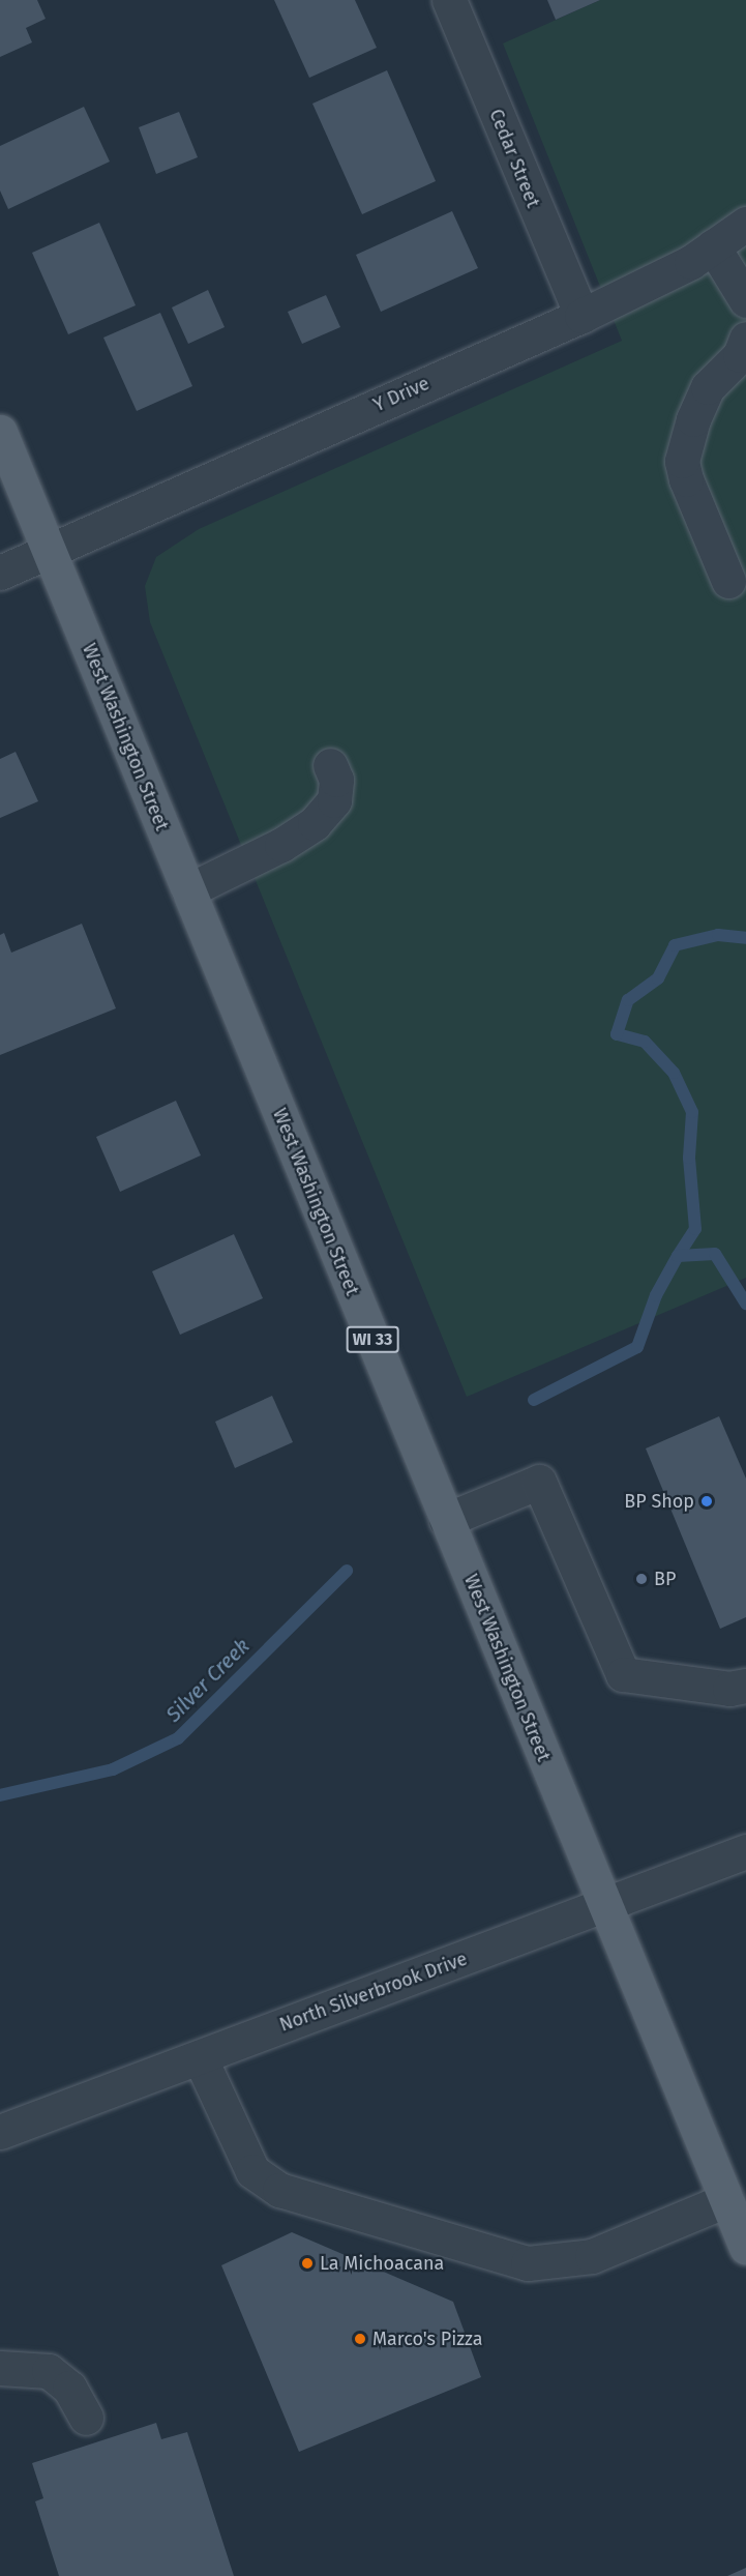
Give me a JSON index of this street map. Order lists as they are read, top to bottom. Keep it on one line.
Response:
{"streets":{"main road":["West Washington Street","WI 33"],"street":["Cedar Street","Y Drive","North Silverbrook Drive"]},"crossings":[["Cedar Street","Y Drive"],["Y Drive","West Washington Street"],["West Washington Street","North Silverbrook Drive"]],"water":["Silver Creek"],"places":["BP Shop","BP","La Michoacana","Marco's Pizza"]}
